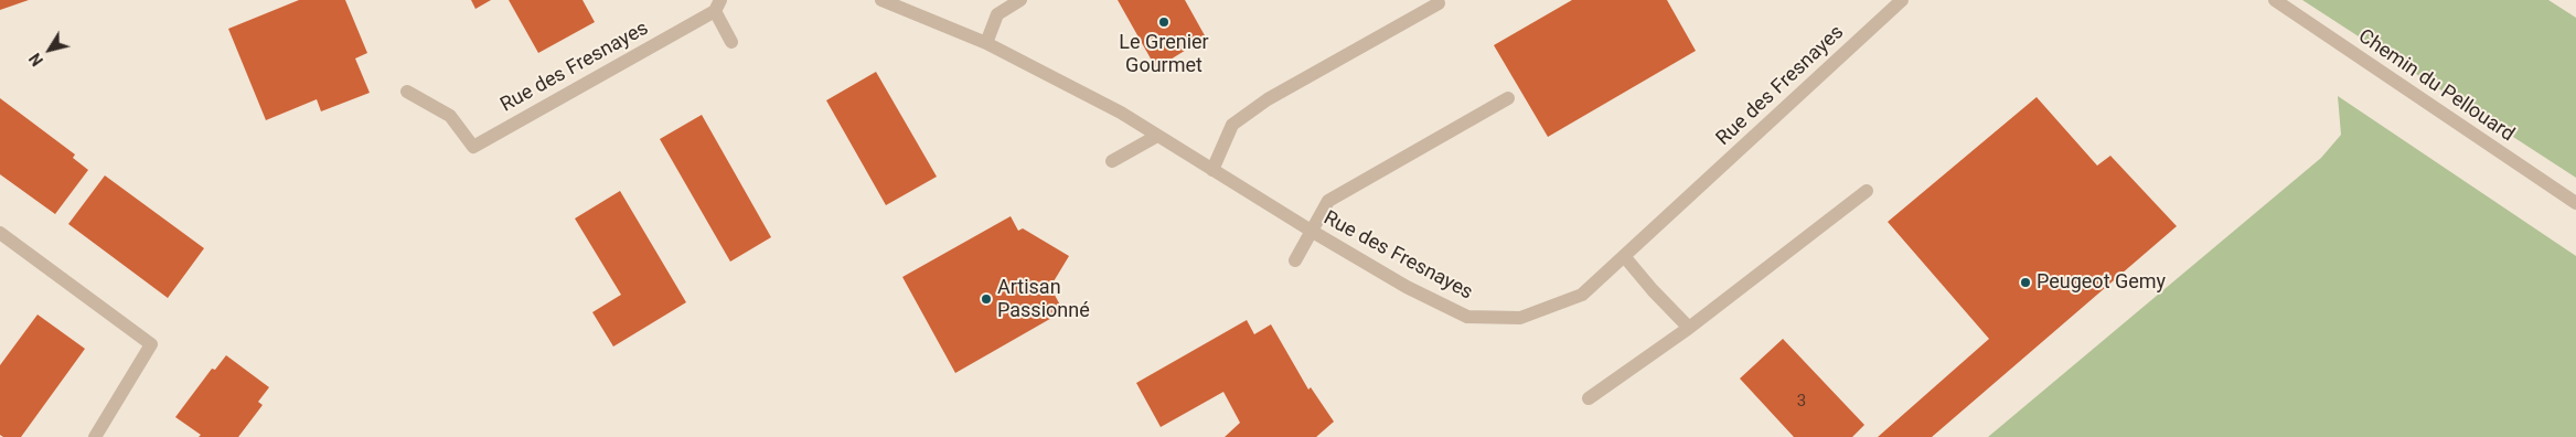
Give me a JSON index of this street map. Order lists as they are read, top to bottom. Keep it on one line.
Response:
{"streets":{"street":["Rue des Fresnayes","Chemin du Pellouard"]},"places":["Le Grenier Gourmet","Peugeot Gemy","Artisan Passionné"],"house_numbers":["3"],"north":"bottom left"}
